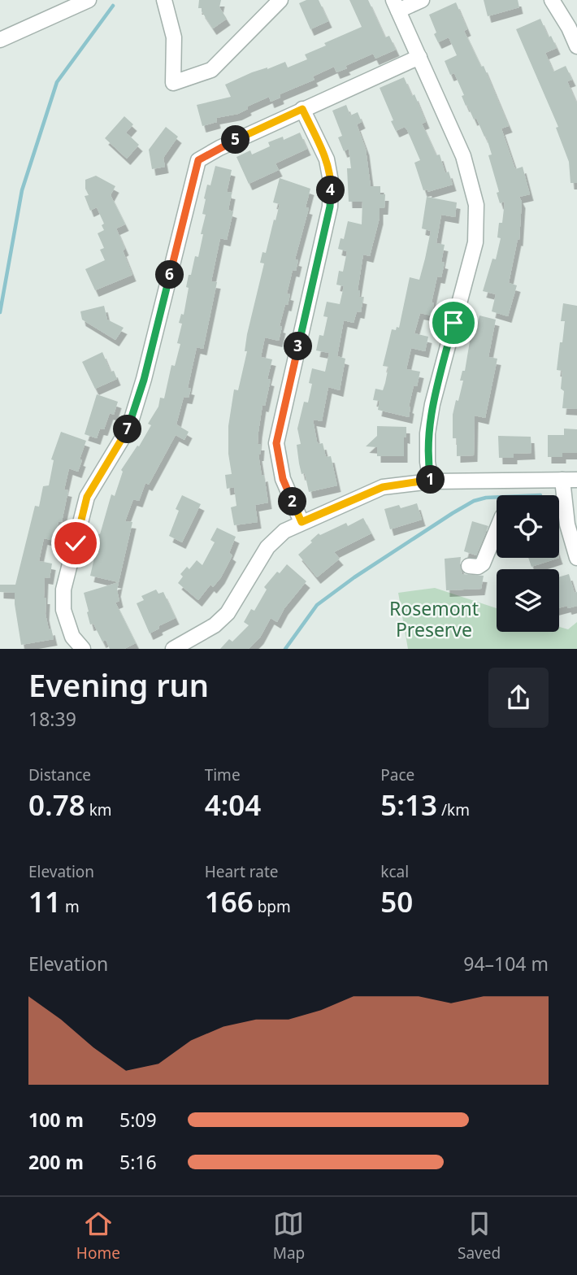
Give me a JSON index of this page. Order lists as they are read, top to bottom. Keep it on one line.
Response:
{"parks":["Rosemont Preserve"],"page":{"pins":["5","4","6","3","7","1","2"],"heading":["Evening run","18:39"],"stats":[["Distance","0.78 km"],["Time","4:04"],["Pace","5:13 /km"],["Elevation","11 m"],["Heart rate","166 bpm"],["kcal","50"]],"chart":["Elevation","94–104 m"],"list":[{"name":"100 m","note":"5:09"},{"name":"200 m","note":"5:16"}],"tabs":["Home","Map","Saved"]}}
